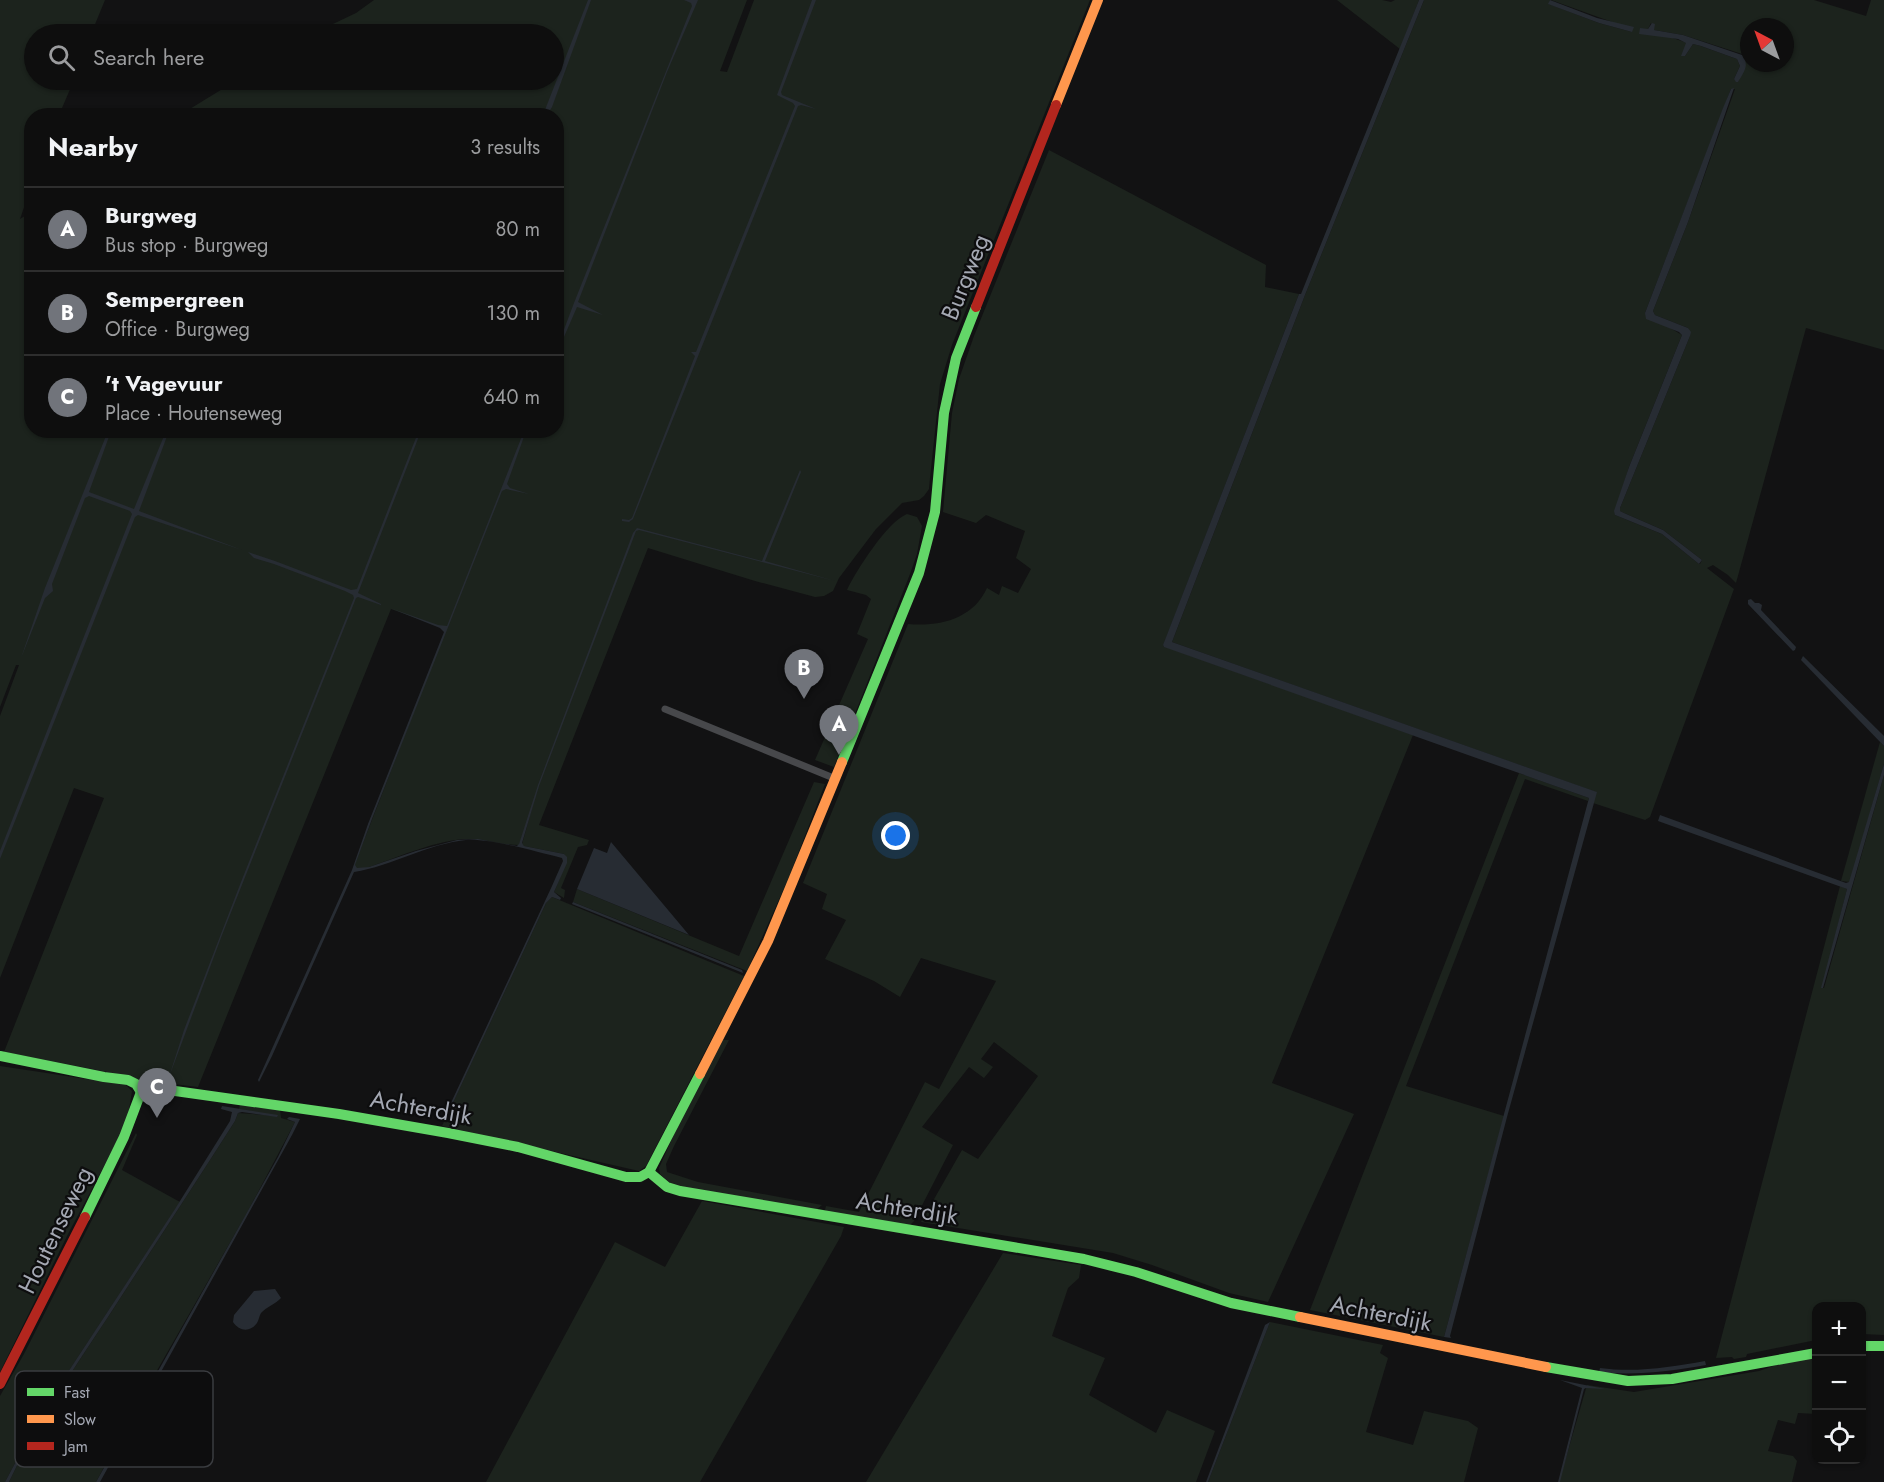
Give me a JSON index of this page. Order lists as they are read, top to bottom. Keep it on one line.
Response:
{"streets":{"main road":["Burgweg","Achterdijk","Houtenseweg"]},"crossings":[["Burgweg","Achterdijk"],["Achterdijk","Houtenseweg"]],"legend":["Fast","Slow","Jam"],"north":"top left","page":{"search":"Search here","heading":["Nearby","3 results"],"list":[{"mark":"A","name":"Burgweg","note":"Bus stop · Burgweg","value":"80 m"},{"mark":"B","name":"Sempergreen","note":"Office · Burgweg","value":"130 m"},{"mark":"C","name":"'t Vagevuur","note":"Place · Houtenseweg","value":"640 m"}],"pins":["B","A","C"],"map_buttons":["+","−"]}}
